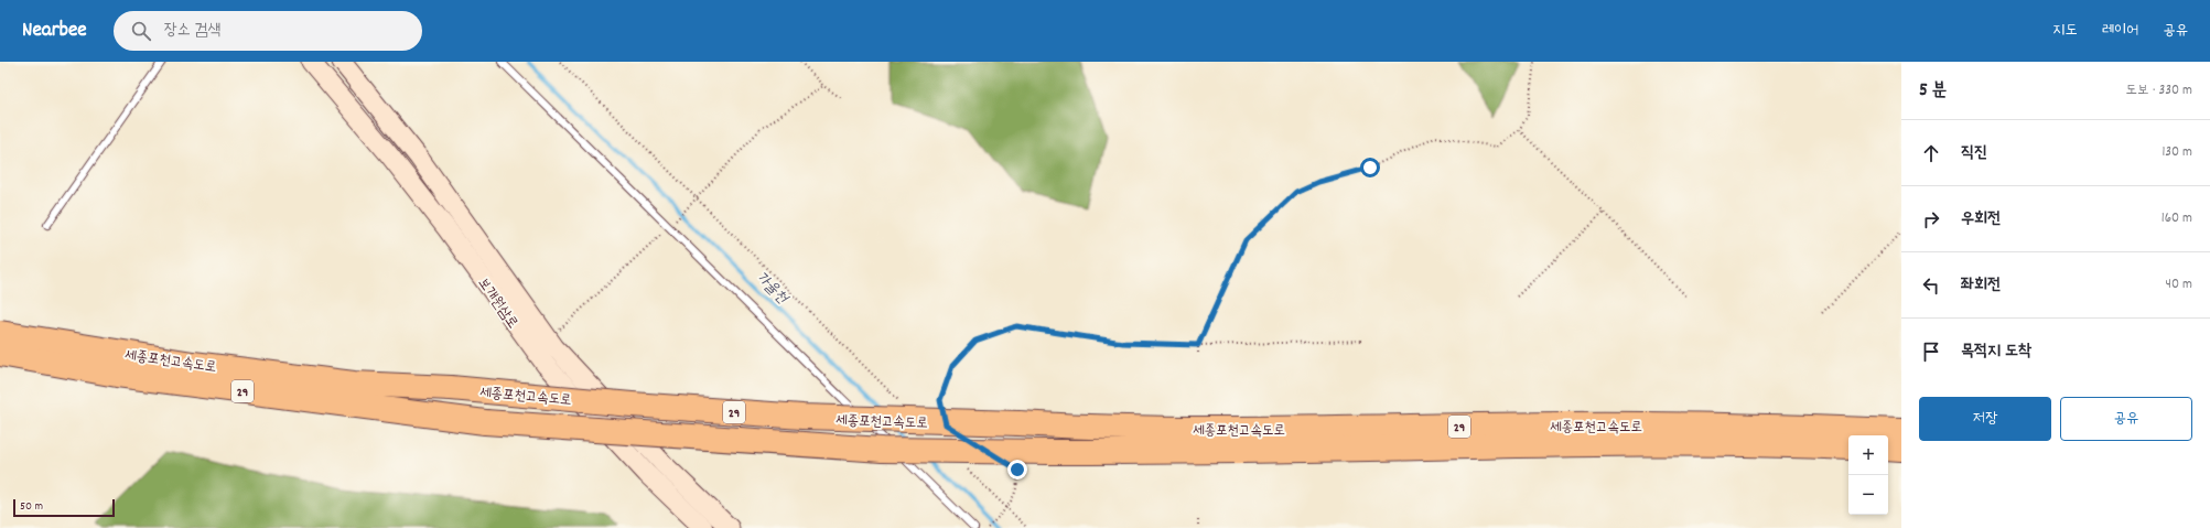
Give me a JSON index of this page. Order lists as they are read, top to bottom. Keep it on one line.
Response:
{"streets":{"highway":["세종포천고속도로","29"],"main road":["보개원삼로"]},"water":["가율천"],"scale_bar":"50 m","page":{"header":"Nearbee","search":"장소 검색","nav":["지도","레이어","공유"],"heading":["5 분","도보 · 330 m"],"list":[["직진","130 m"],["우회전","160 m"],["좌회전","40 m"],"목적지 도착"],"buttons":["저장","공유"],"map_buttons":["+","−"],"scale":"50 m"}}
